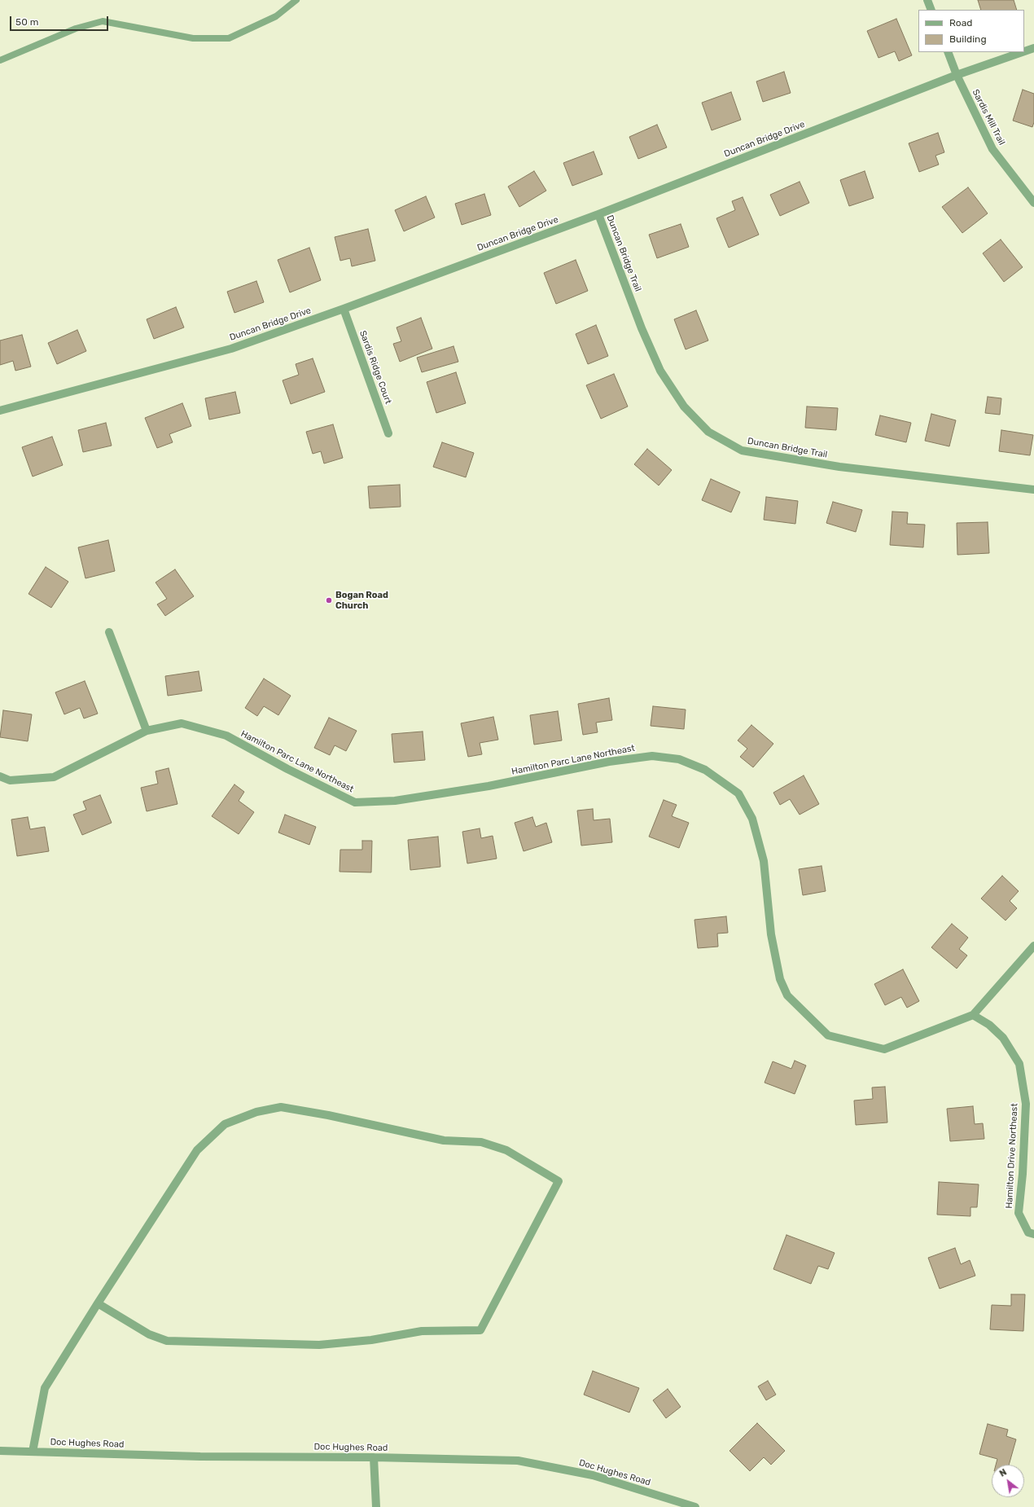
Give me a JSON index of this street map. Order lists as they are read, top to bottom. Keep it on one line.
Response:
{"streets":{"street":["Sardis Mill Trail","Duncan Bridge Drive","Duncan Bridge Trail","Sardis Ridge Court","Hamilton Parc Lane Northeast","Hamilton Drive Northeast","Doc Hughes Road"]},"crossings":[["Sardis Mill Trail","Duncan Bridge Drive"],["Duncan Bridge Drive","Duncan Bridge Trail"],["Duncan Bridge Drive","Sardis Ridge Court"],["Hamilton Parc Lane Northeast","Hamilton Drive Northeast"]],"places":["Bogan Road Church"],"legend":["Road","Building"],"scale_bar":"50 m","north":"top left"}
